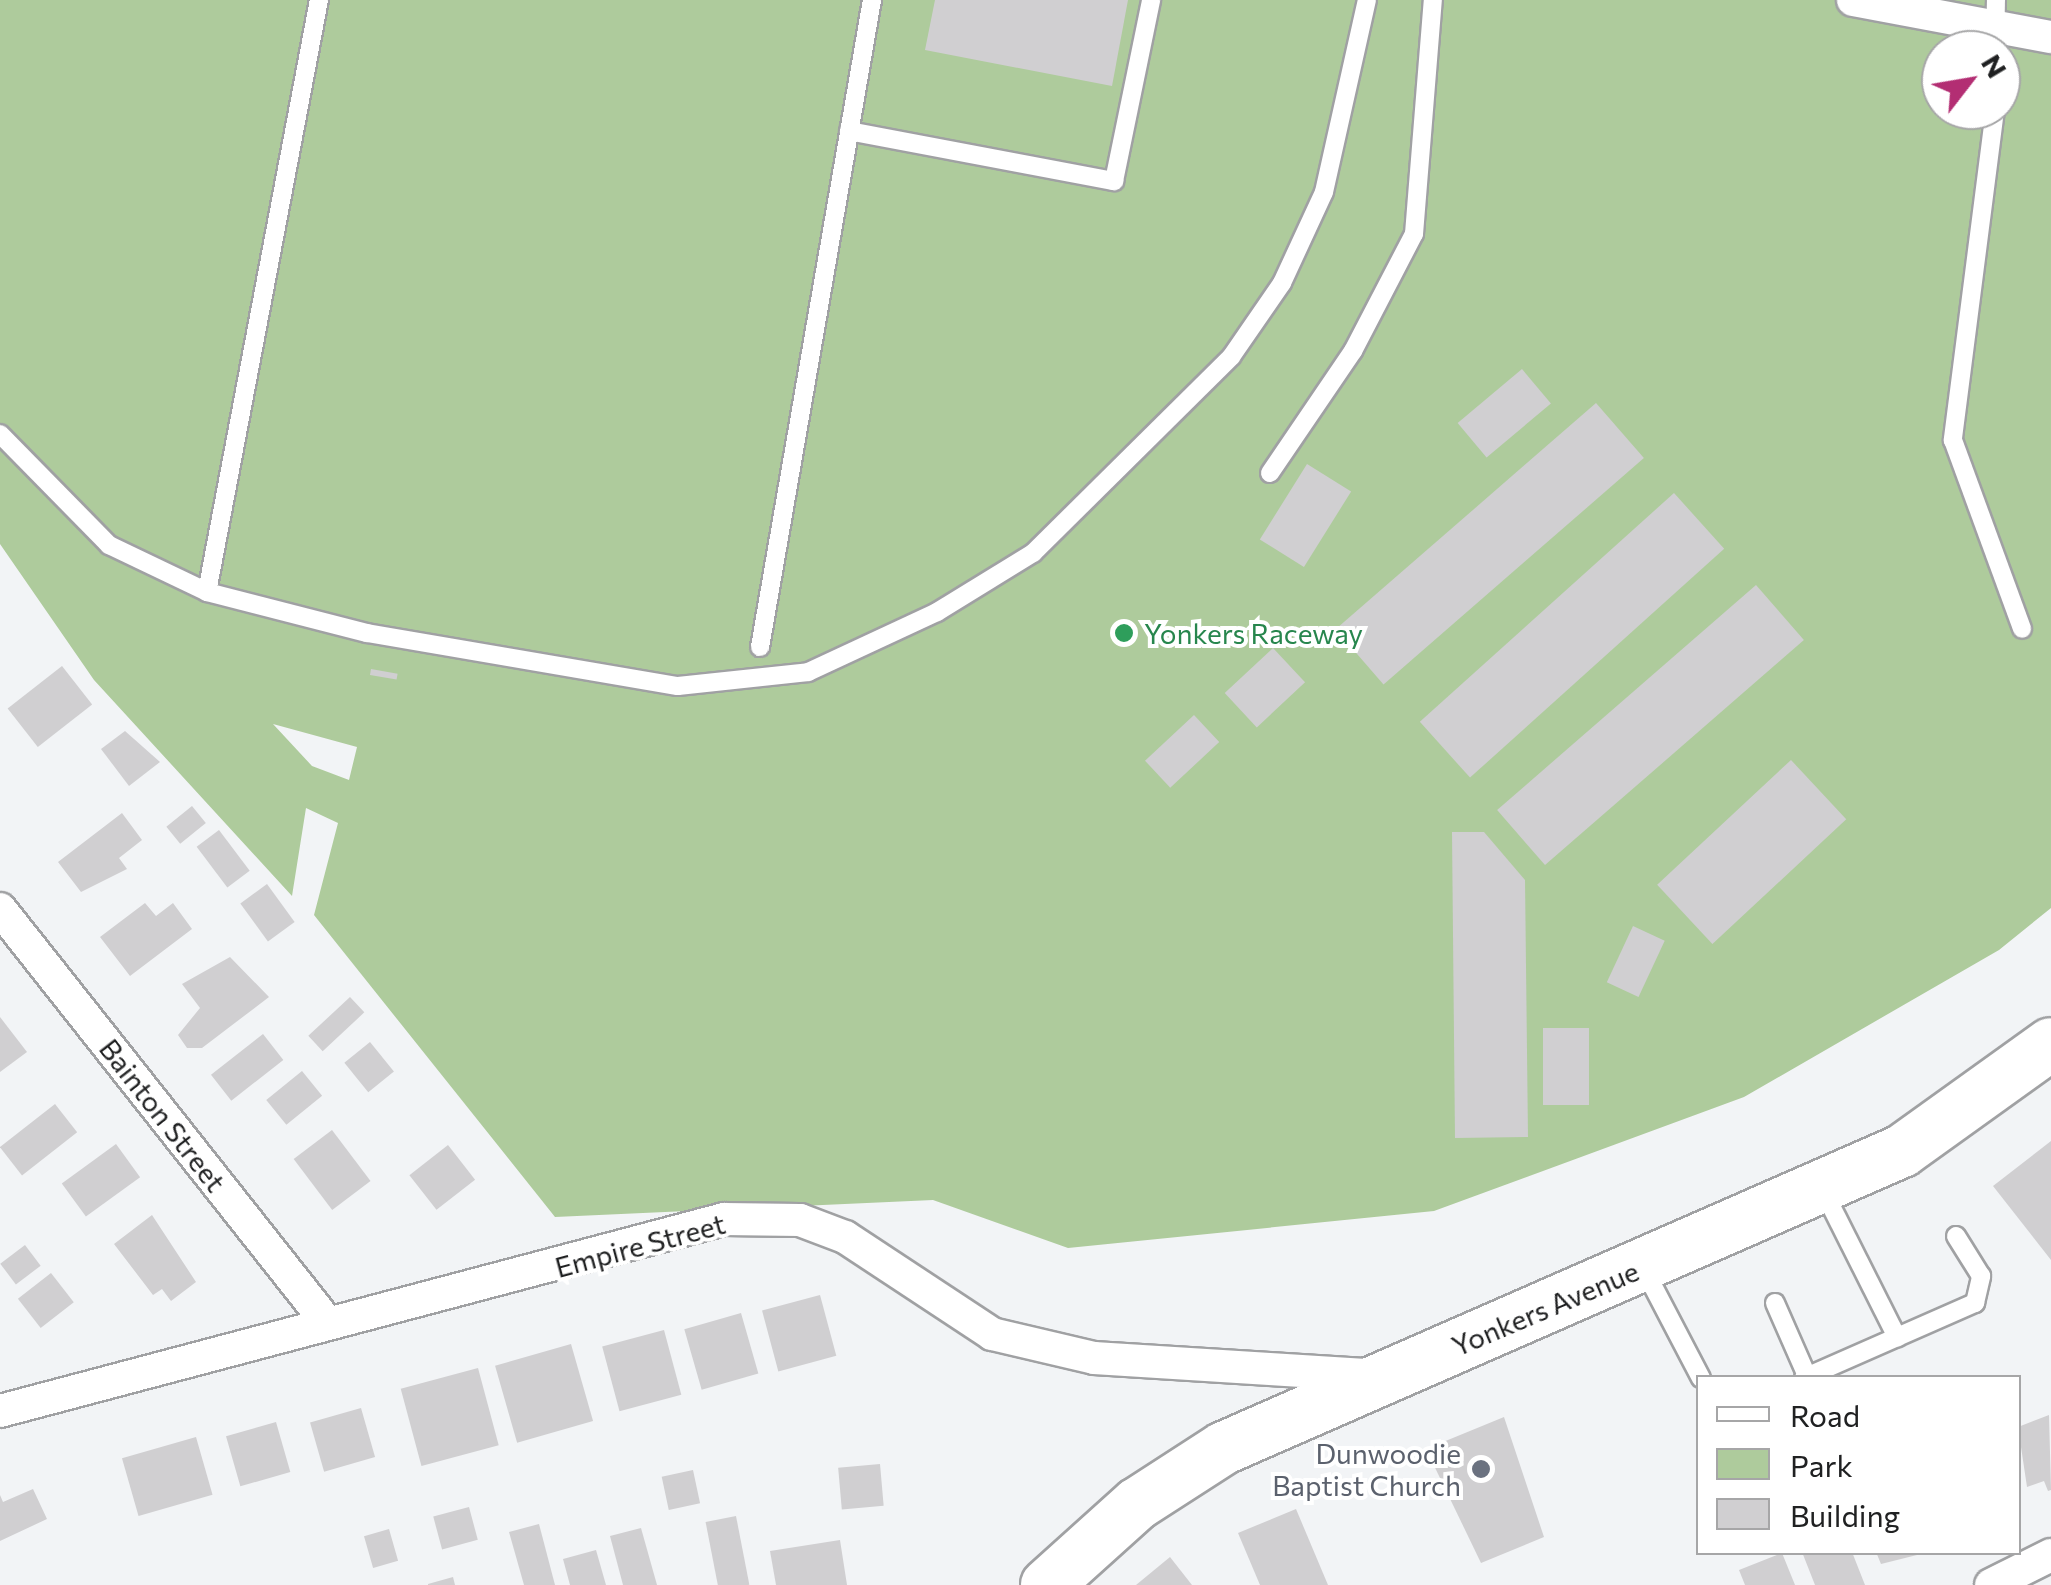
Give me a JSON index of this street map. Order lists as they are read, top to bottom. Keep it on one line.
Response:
{"streets":{"main road":["Yonkers Avenue"],"street":["Bainton Street","Empire Street"]},"crossings":[["Bainton Street","Empire Street"],["Empire Street","Yonkers Avenue"]],"places":["Yonkers Raceway","Dunwoodie Baptist Church"],"legend":["Road","Park","Building"],"north":"top right"}
